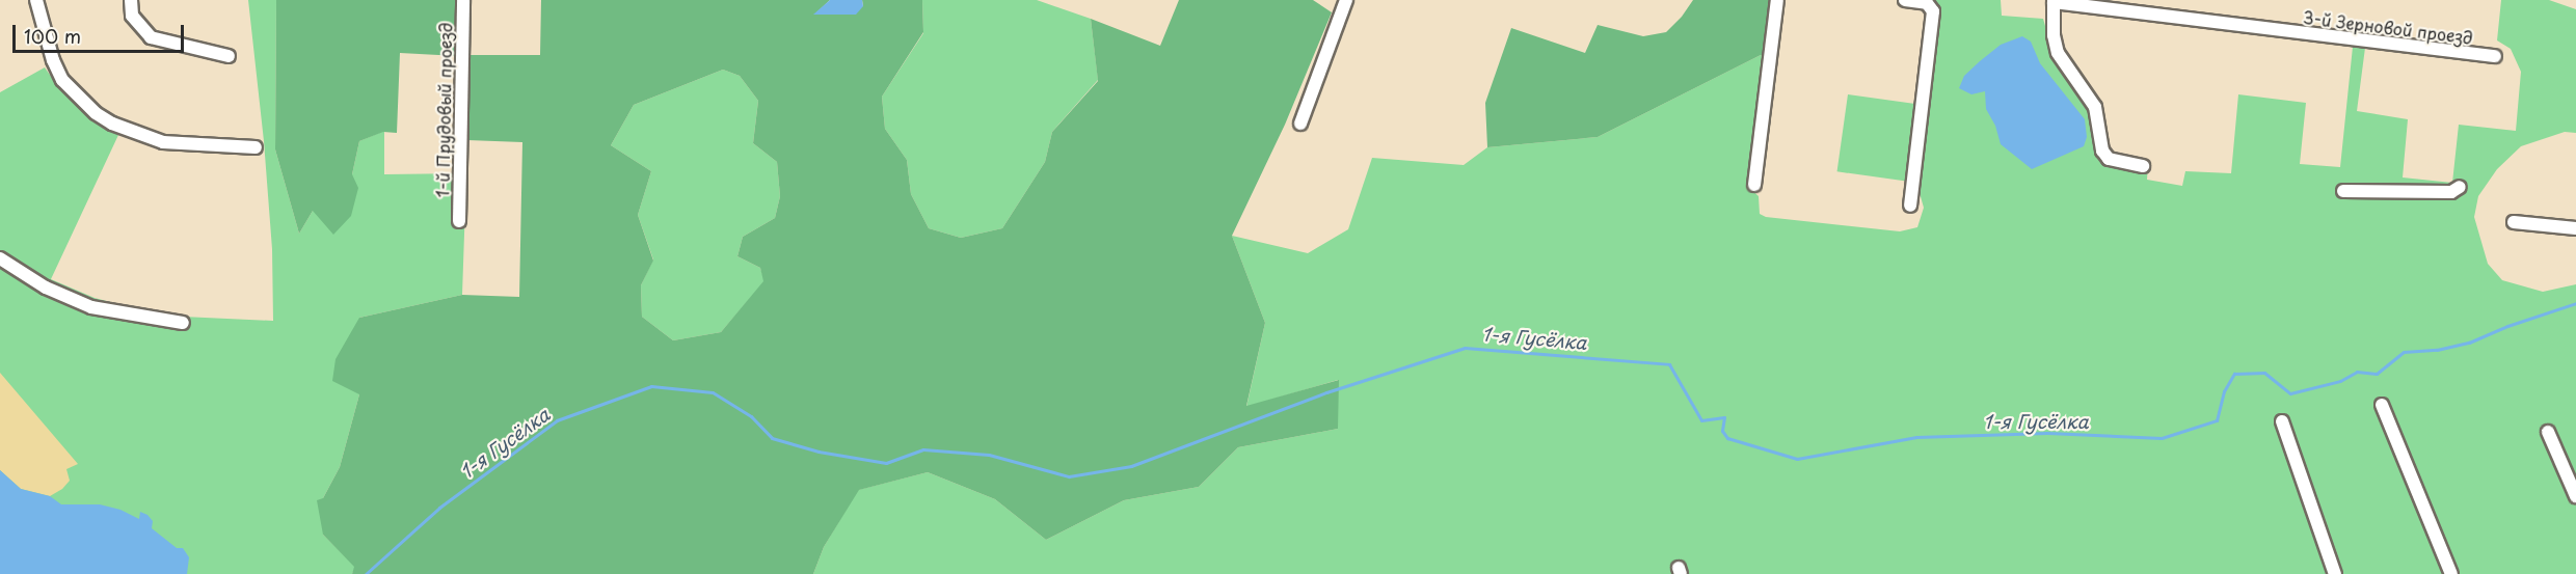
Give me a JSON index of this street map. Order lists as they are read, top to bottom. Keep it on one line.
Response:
{"streets":{"street":["3-й Зерновой проезд","1-й Прудовый проезд"]},"water":["1-я Гусёлка"],"scale_bar":"100 m"}
